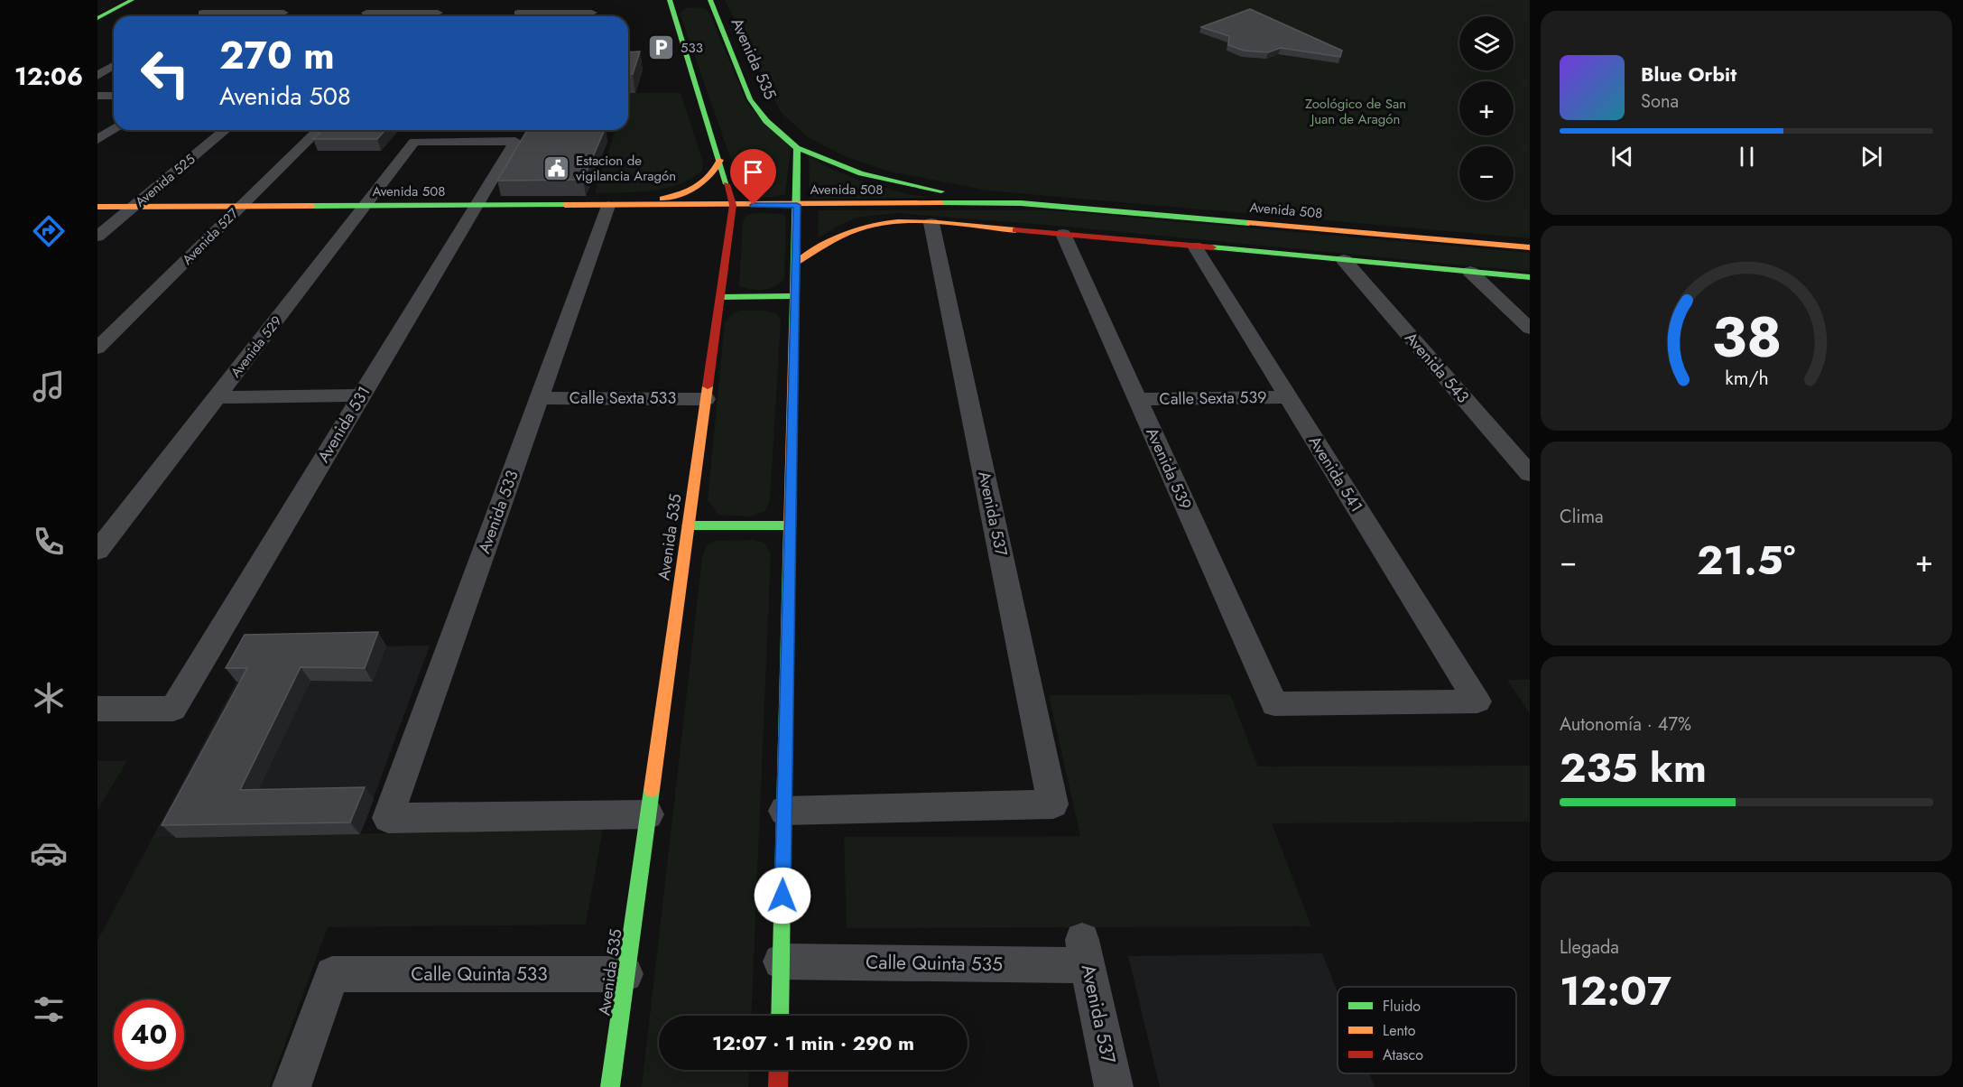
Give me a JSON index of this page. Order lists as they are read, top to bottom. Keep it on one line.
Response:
{"streets":{"street":["Avenida 535","Avenida 525","Avenida 508","Avenida 527","Avenida 529","Avenida 543","Calle Sexta 533","Calle Sexta 539","Avenida 531","Avenida 539","Avenida 541","Avenida 533","Avenida 537","Calle Quinta 535","Calle Quinta 533"]},"crossings":[["Avenida 535","Avenida 508"],["Avenida 535","Calle Sexta 533"],["Avenida 535","Avenida 533"],["Avenida 535","Calle Quinta 533"],["Avenida 525","Avenida 508"],["Avenida 508","Avenida 527"],["Avenida 508","Avenida 529"],["Avenida 508","Avenida 531"],["Avenida 508","Avenida 533"],["Avenida 529","Avenida 531"],["Calle Sexta 533","Avenida 533"],["Calle Sexta 539","Avenida 539"],["Calle Sexta 539","Avenida 541"],["Avenida 539","Avenida 541"],["Avenida 537","Calle Quinta 535"]],"parks":["Zoológico de San Juan de Aragón"],"places":{"parking":["533"],"public building":["Estacion de vigilancia Aragón"]},"legend":["Fluido","Lento","Atasco"],"page":{"tabs":"12:06","map_buttons":["+","−"],"turn":["270 m","Avenida 508"],"song":["Blue Orbit","Sona"],"tile":["Clima",["Autonomía · 47%","235 km"],["Llegada","12:07"]],"heat":["−","21.5°","+"],"limit":"40","trip":"12:07 · 1 min · 290 m","gauge":["38","km/h"]}}
